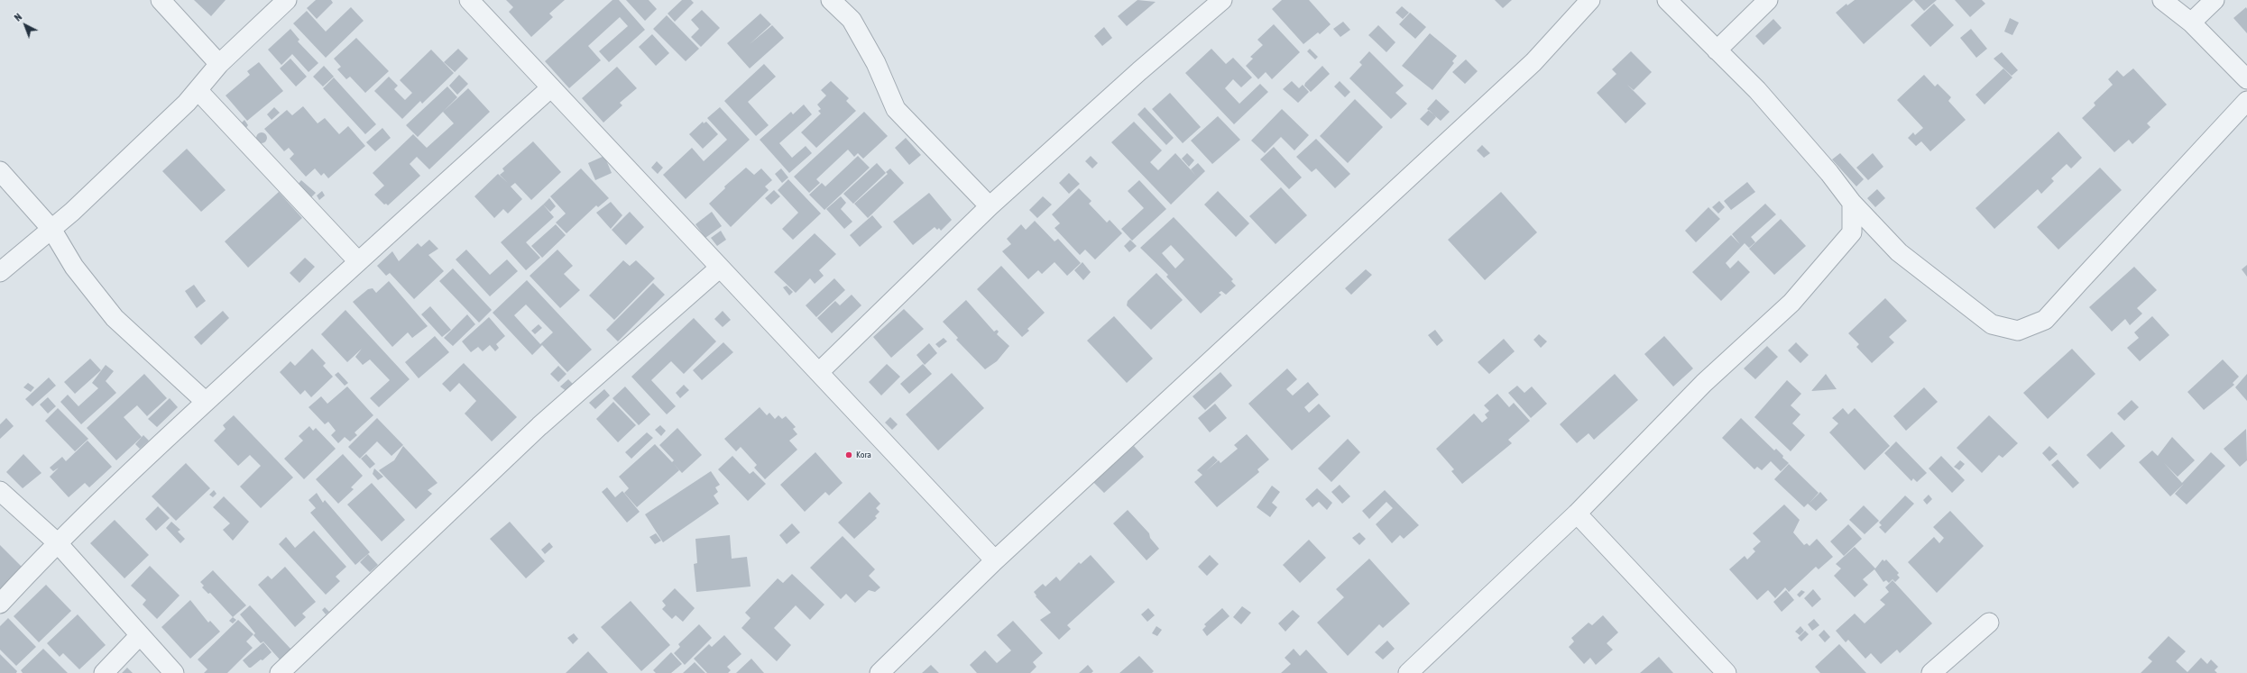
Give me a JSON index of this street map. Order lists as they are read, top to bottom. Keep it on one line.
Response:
{"places":["Kora"],"north":"top left"}
